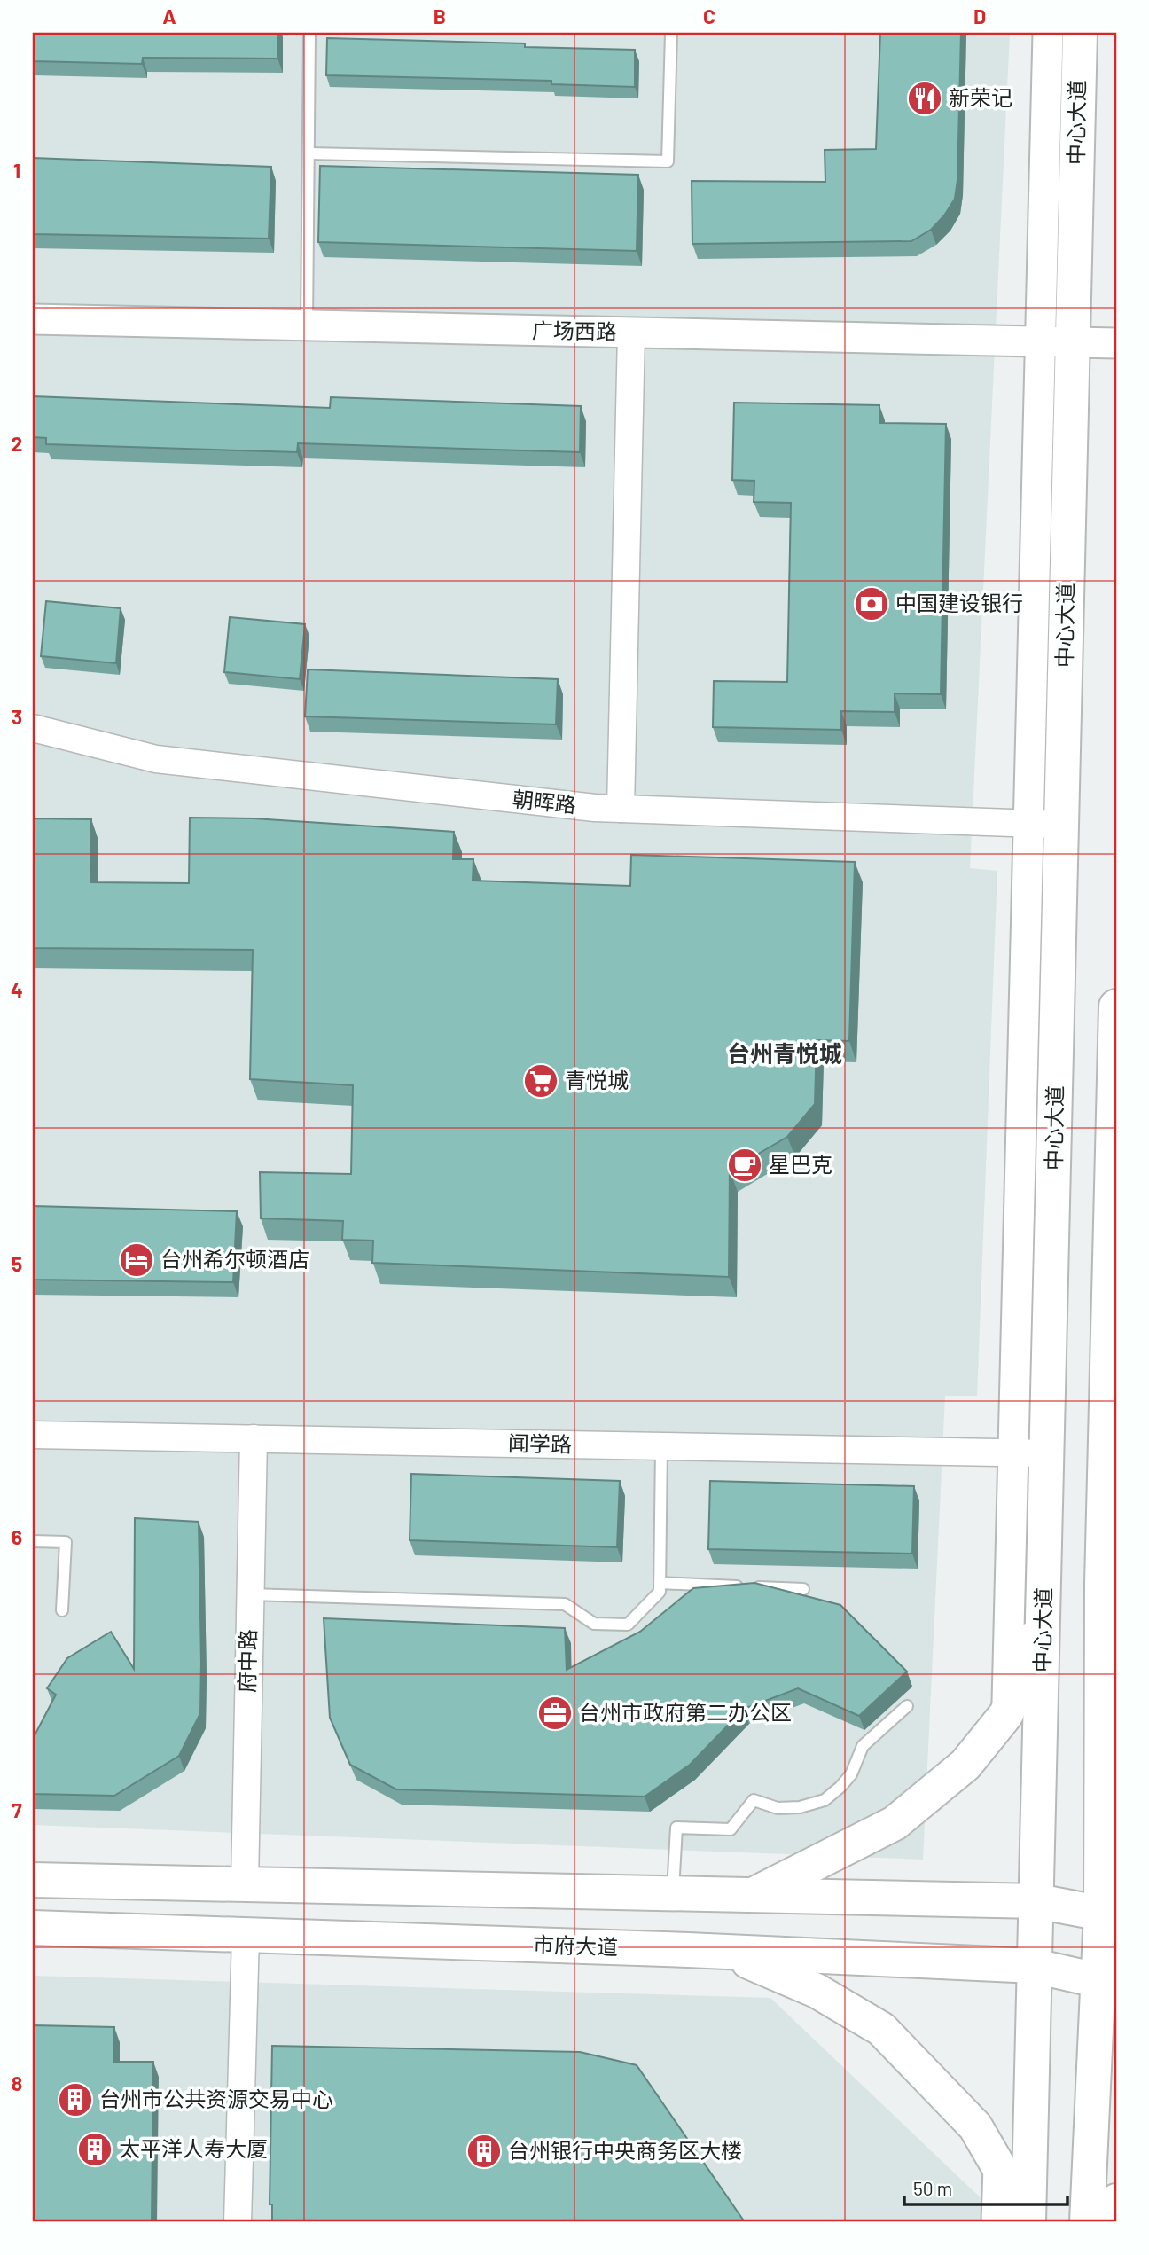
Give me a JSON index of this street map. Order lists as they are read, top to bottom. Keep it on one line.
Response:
{"streets":{"main road":["中心大道","广场西路","市府大道"],"street":["朝晖路","闻学路","府中路"]},"crossings":[["中心大道","广场西路"],["中心大道","朝晖路"],["中心大道","闻学路"],["中心大道","市府大道"],["闻学路","府中路"]],"districts":["台州青悦城"],"places":{"restaurant":["新荣记"],"bank":["中国建设银行"],"supermarket":["青悦城"],"cafe":["星巴克"],"hotel":["台州希尔顿酒店"],"office":["台州市政府第二办公区"],"building":["台州市公共资源交易中心","太平洋人寿大厦","台州银行中央商务区大楼"]},"scale_bar":"50 m","grid":{"columns":["A","B","C","D"],"rows":["1","2","3","4","5","6","7","8"]}}
